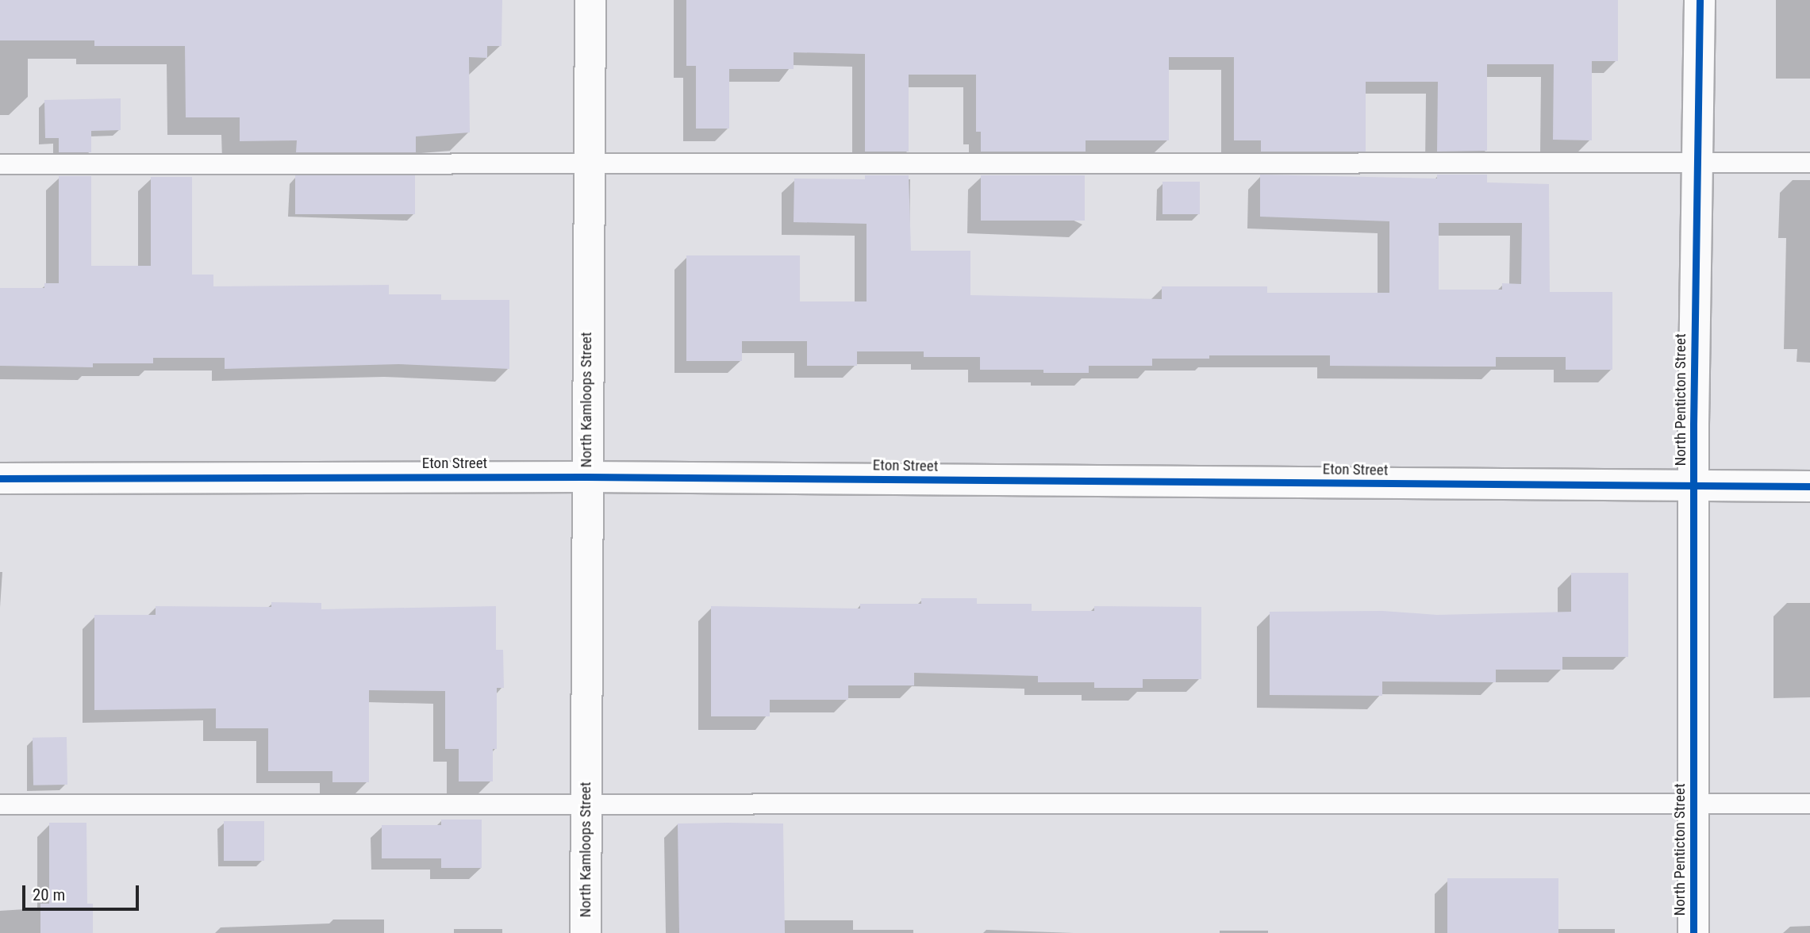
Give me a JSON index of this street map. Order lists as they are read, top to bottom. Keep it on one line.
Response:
{"streets":{"street":["North Kamloops Street","North Penticton Street","Eton Street"]},"crossings":[["North Kamloops Street","Eton Street"],["North Penticton Street","Eton Street"]],"scale_bar":"20 m"}
